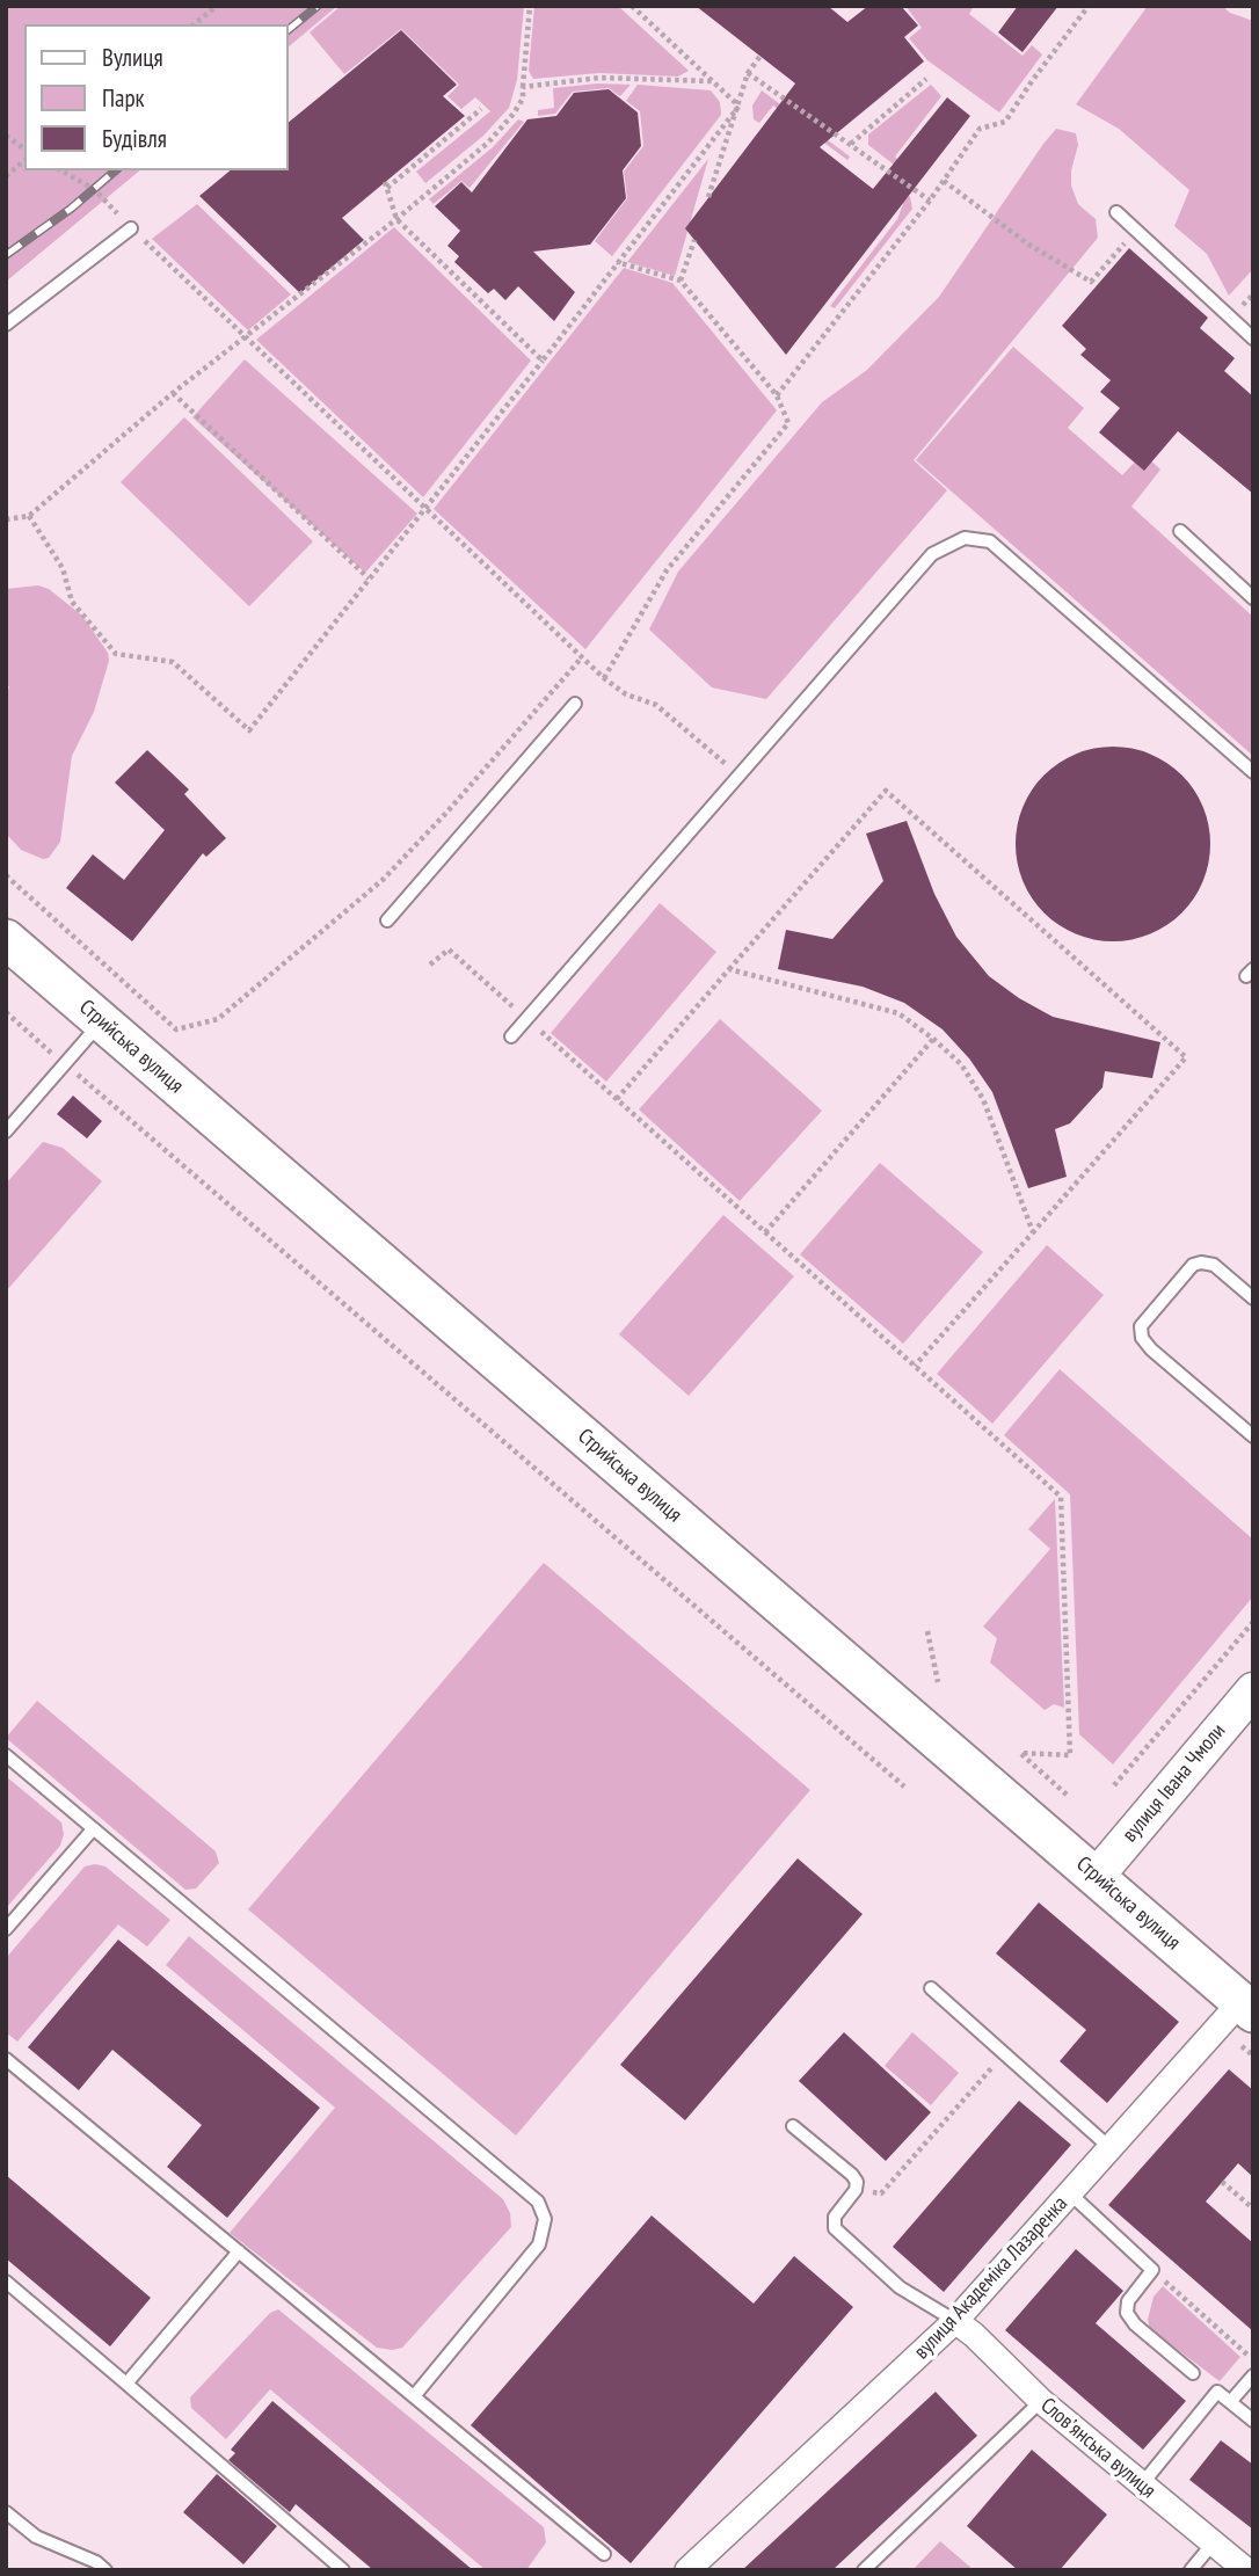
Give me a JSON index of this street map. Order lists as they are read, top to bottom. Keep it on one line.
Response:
{"streets":{"main road":["Стрийська вулиця"],"street":["вулиця Івана Чмоли","вулиця Академіка Лазаренка","Словʼянська вулиця"]},"crossings":[["Стрийська вулиця","вулиця Івана Чмоли"],["Стрийська вулиця","вулиця Академіка Лазаренка"],["вулиця Академіка Лазаренка","Словʼянська вулиця"]],"legend":["Вулиця","Парк","Будівля"]}
